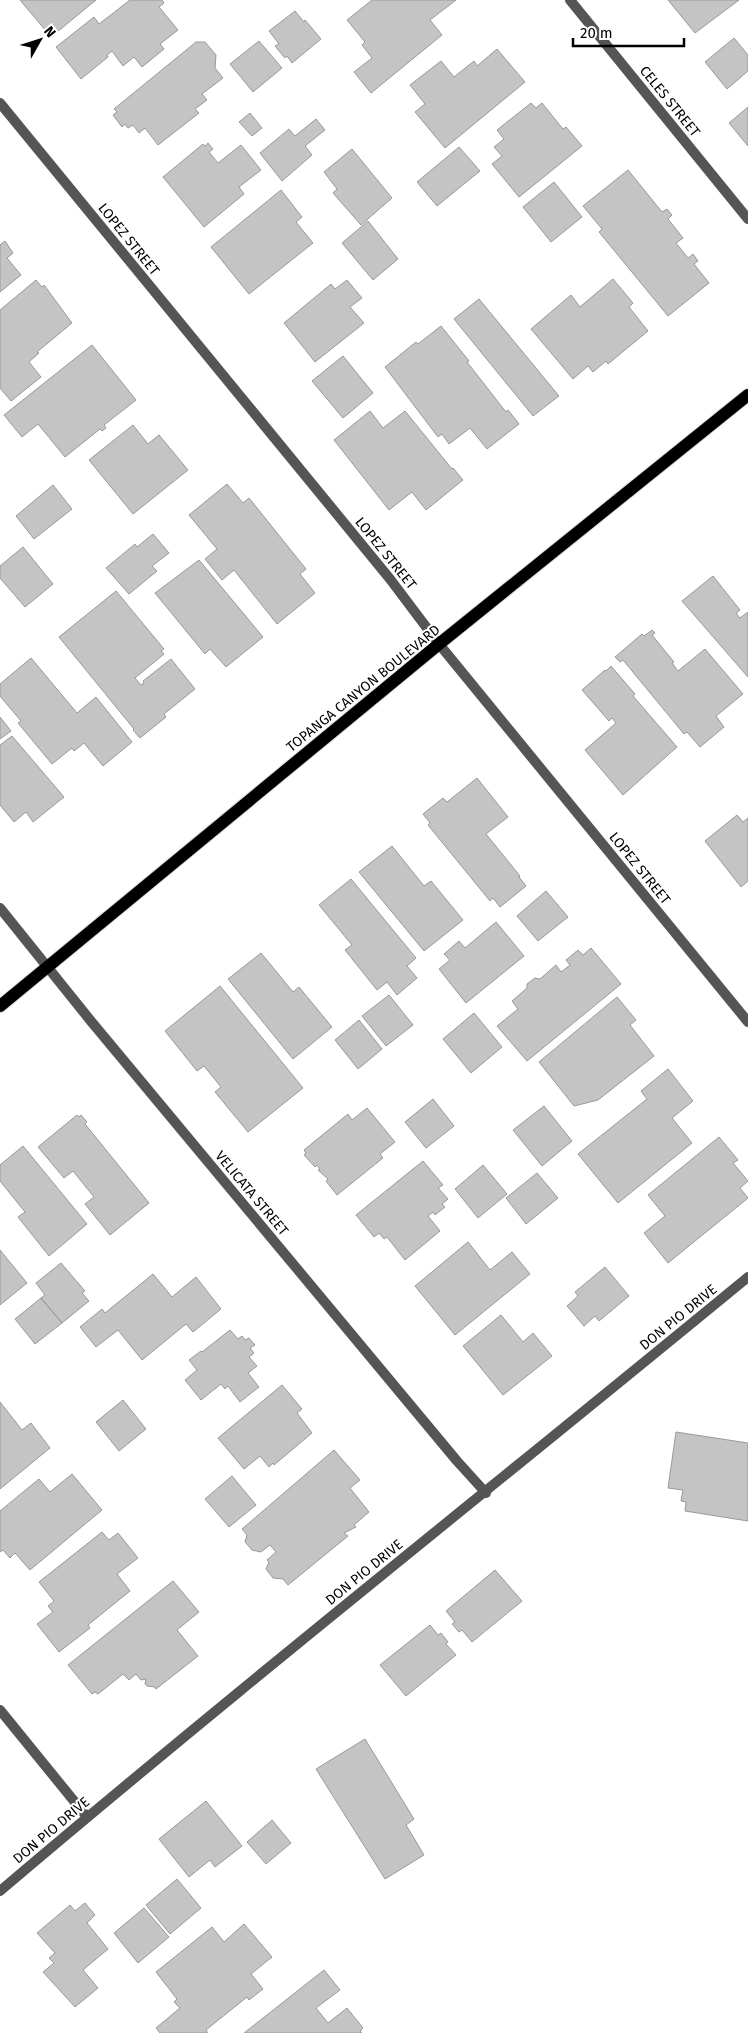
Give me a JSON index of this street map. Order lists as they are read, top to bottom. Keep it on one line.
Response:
{"streets":{"main road":["TOPANGA CANYON BOULEVARD"],"street":["CELES STREET","LOPEZ STREET","VELICATA STREET","DON PIO DRIVE"]},"crossings":[["LOPEZ STREET","TOPANGA CANYON BOULEVARD"],["TOPANGA CANYON BOULEVARD","VELICATA STREET"],["VELICATA STREET","DON PIO DRIVE"]],"scale_bar":"20 m","north":"top right"}
